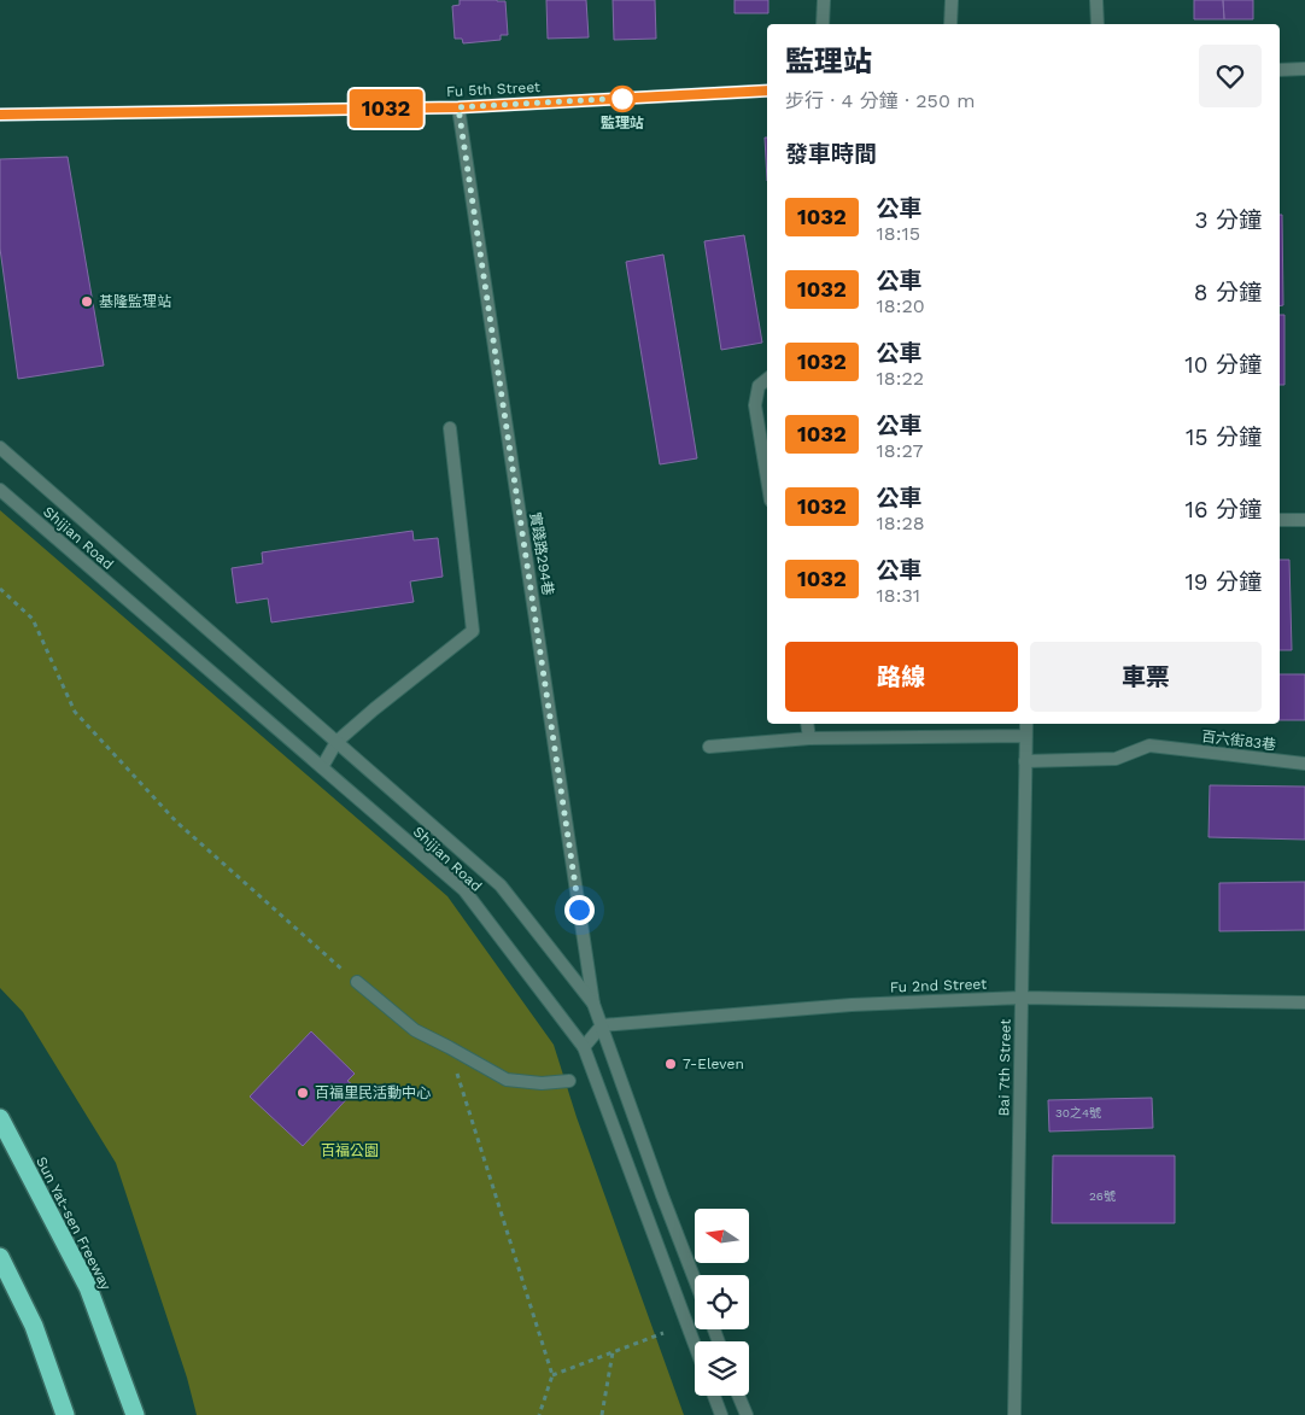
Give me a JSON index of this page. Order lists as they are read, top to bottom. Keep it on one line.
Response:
{"streets":{"highway":["Sun Yat-sen Freeway"],"street":["Fu 5th Street","Shijian Road","實踐路294巷","百六街83巷","Fu 2nd Street","Bai 7th Street"]},"crossings":[["Fu 5th Street","實踐路294巷"],["Shijian Road","實踐路294巷"],["Shijian Road","Fu 2nd Street"],["百六街83巷","Bai 7th Street"],["Fu 2nd Street","Bai 7th Street"]],"parks":["百福公園"],"places":["監理站","基隆監理站","7-Eleven","百福里民活動中心"],"lines":["bus line 1032"],"house_numbers":["30之4號","26號"],"north":"left","page":{"on_map":"1032","heading":[["監理站","步行 · 4 分鐘 · 250 m"],"發車時間"],"list":[{"mark":"1032","name":"公車","note":"18:15","value":"3 分鐘"},{"mark":"1032","name":"公車","note":"18:20","value":"8 分鐘"},{"mark":"1032","name":"公車","note":"18:22","value":"10 分鐘"},{"mark":"1032","name":"公車","note":"18:27","value":"15 分鐘"},{"mark":"1032","name":"公車","note":"18:28","value":"16 分鐘"},{"mark":"1032","name":"公車","note":"18:31","value":"19 分鐘"}],"buttons":["路線","車票"]}}
